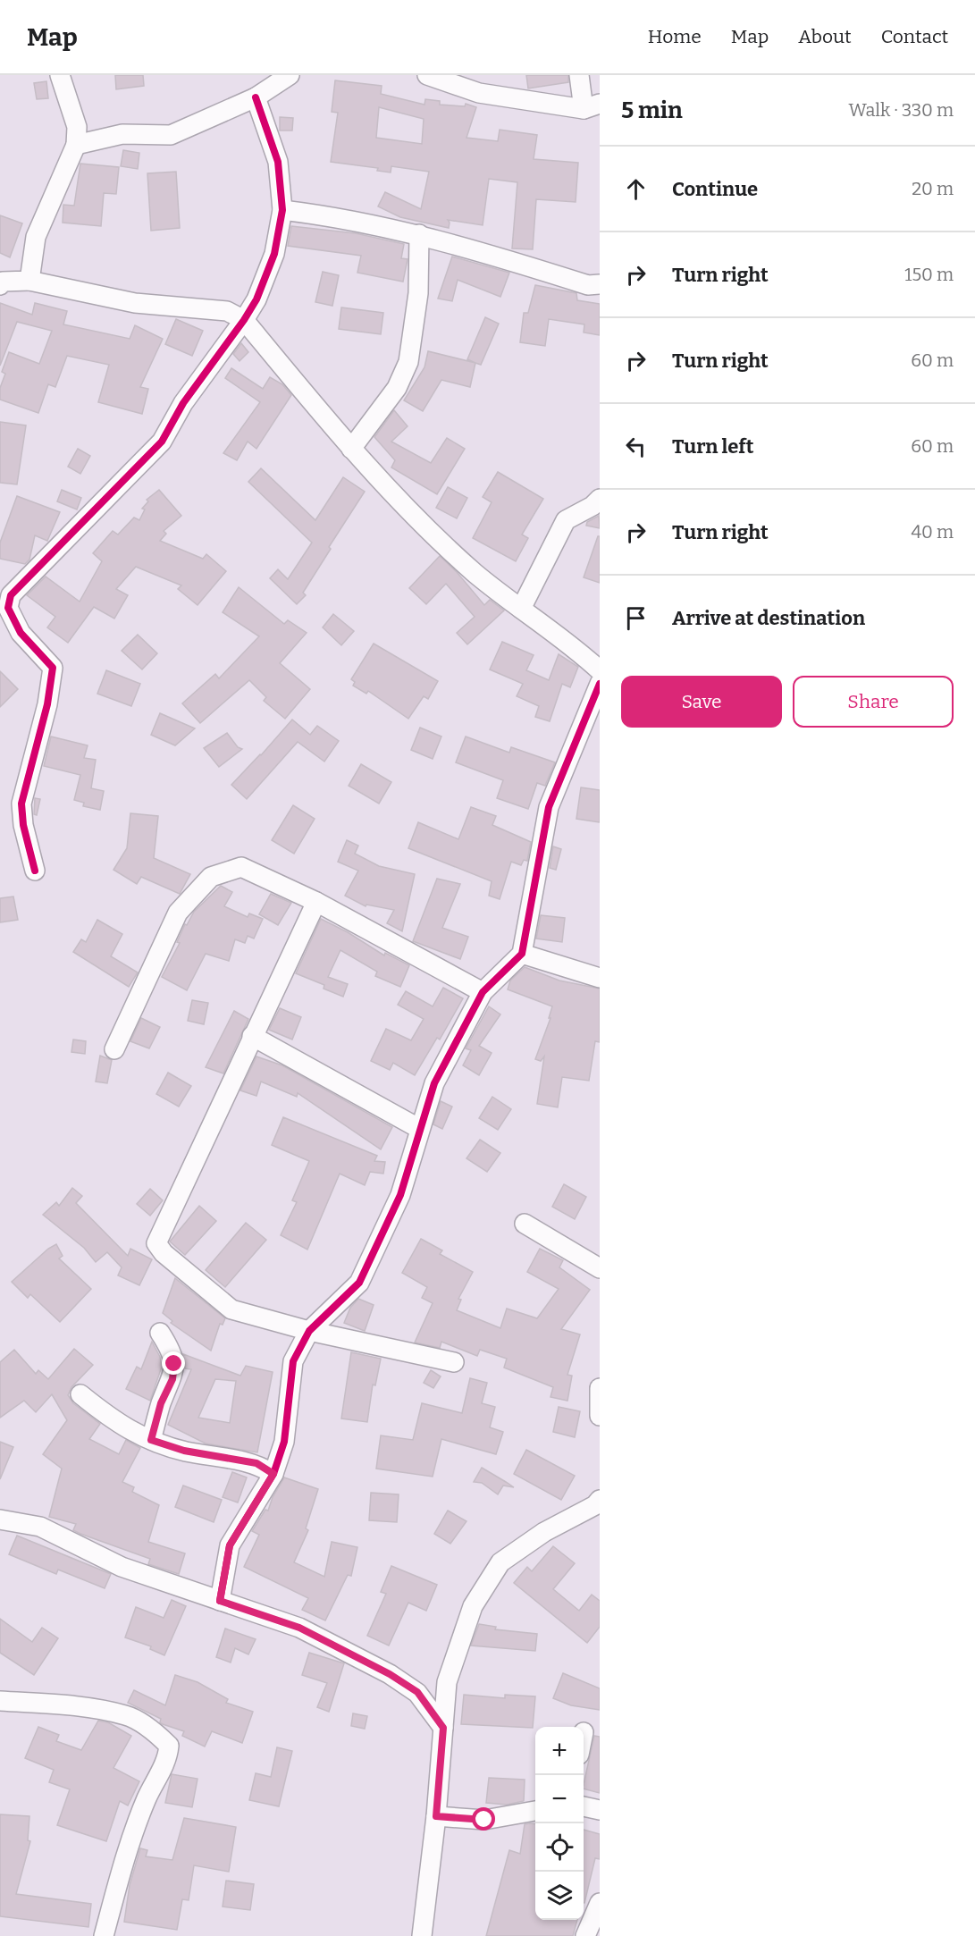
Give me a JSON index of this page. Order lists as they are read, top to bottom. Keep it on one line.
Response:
{"page":{"header":"Map","nav":["Home","Map","About","Contact"],"heading":["5 min","Walk · 330 m"],"list":[["Continue","20 m"],["Turn right","150 m"],["Turn right","60 m"],["Turn left","60 m"],["Turn right","40 m"],"Arrive at destination"],"buttons":["Save","Share"],"map_buttons":["+","−"]}}
